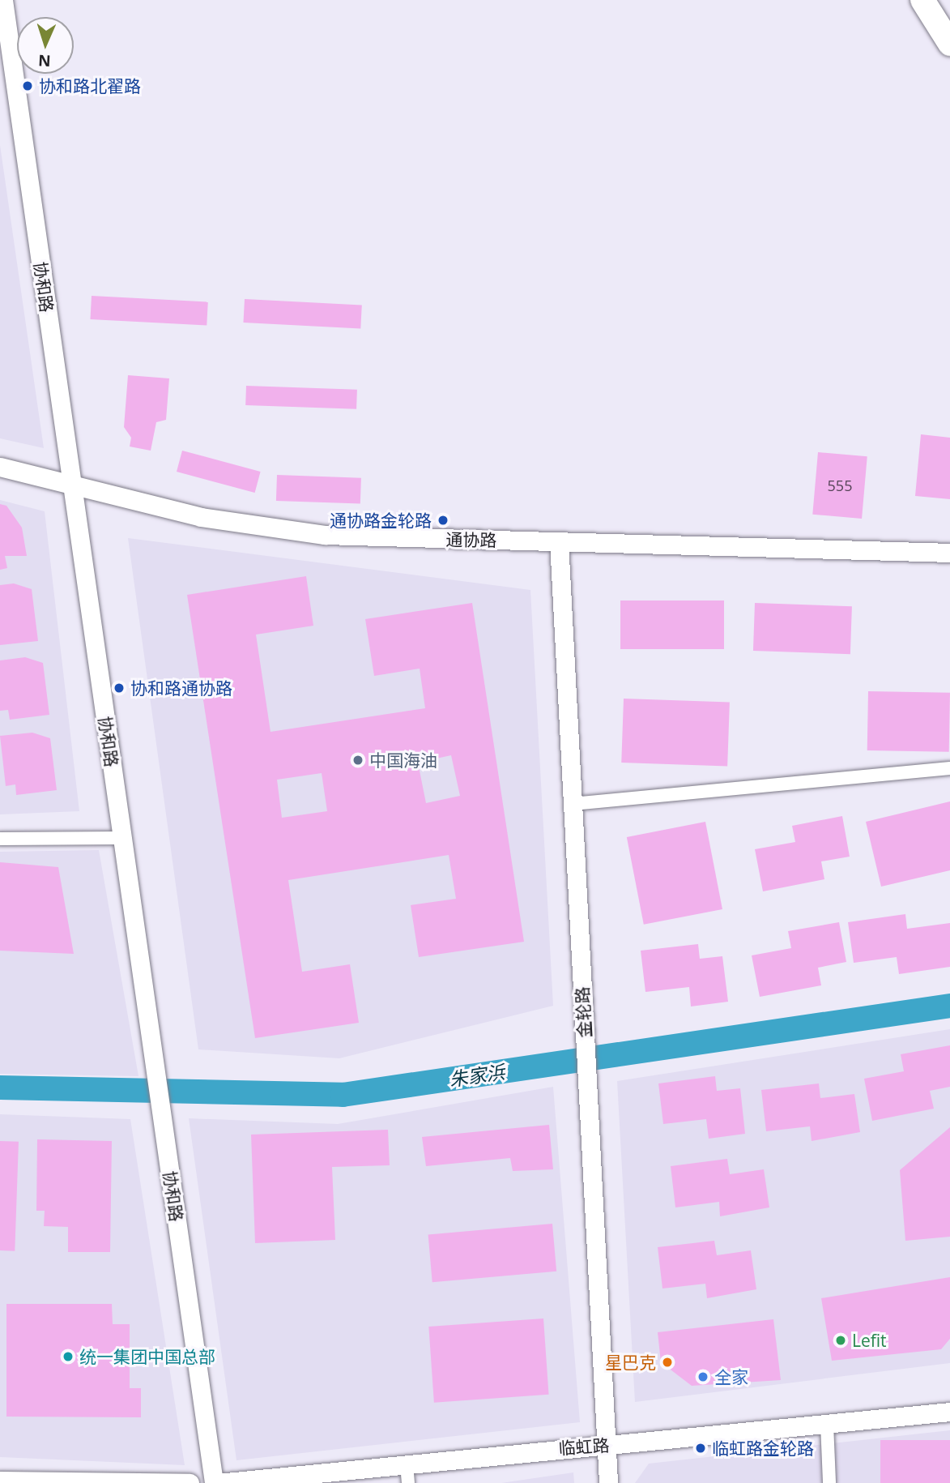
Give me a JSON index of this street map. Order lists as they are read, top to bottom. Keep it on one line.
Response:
{"streets":{"street":["协和路","通协路","金轮路","临虹路"]},"crossings":[["协和路","通协路"],["协和路","临虹路"],["通协路","金轮路"],["金轮路","临虹路"]],"water":["朱家浜"],"places":["协和路北翟路","通协路金轮路","协和路通协路","中国海油","Lefit","统一集团中国总部","星巴克","全家","临虹路金轮路"],"house_numbers":["555"],"north":"bottom"}
